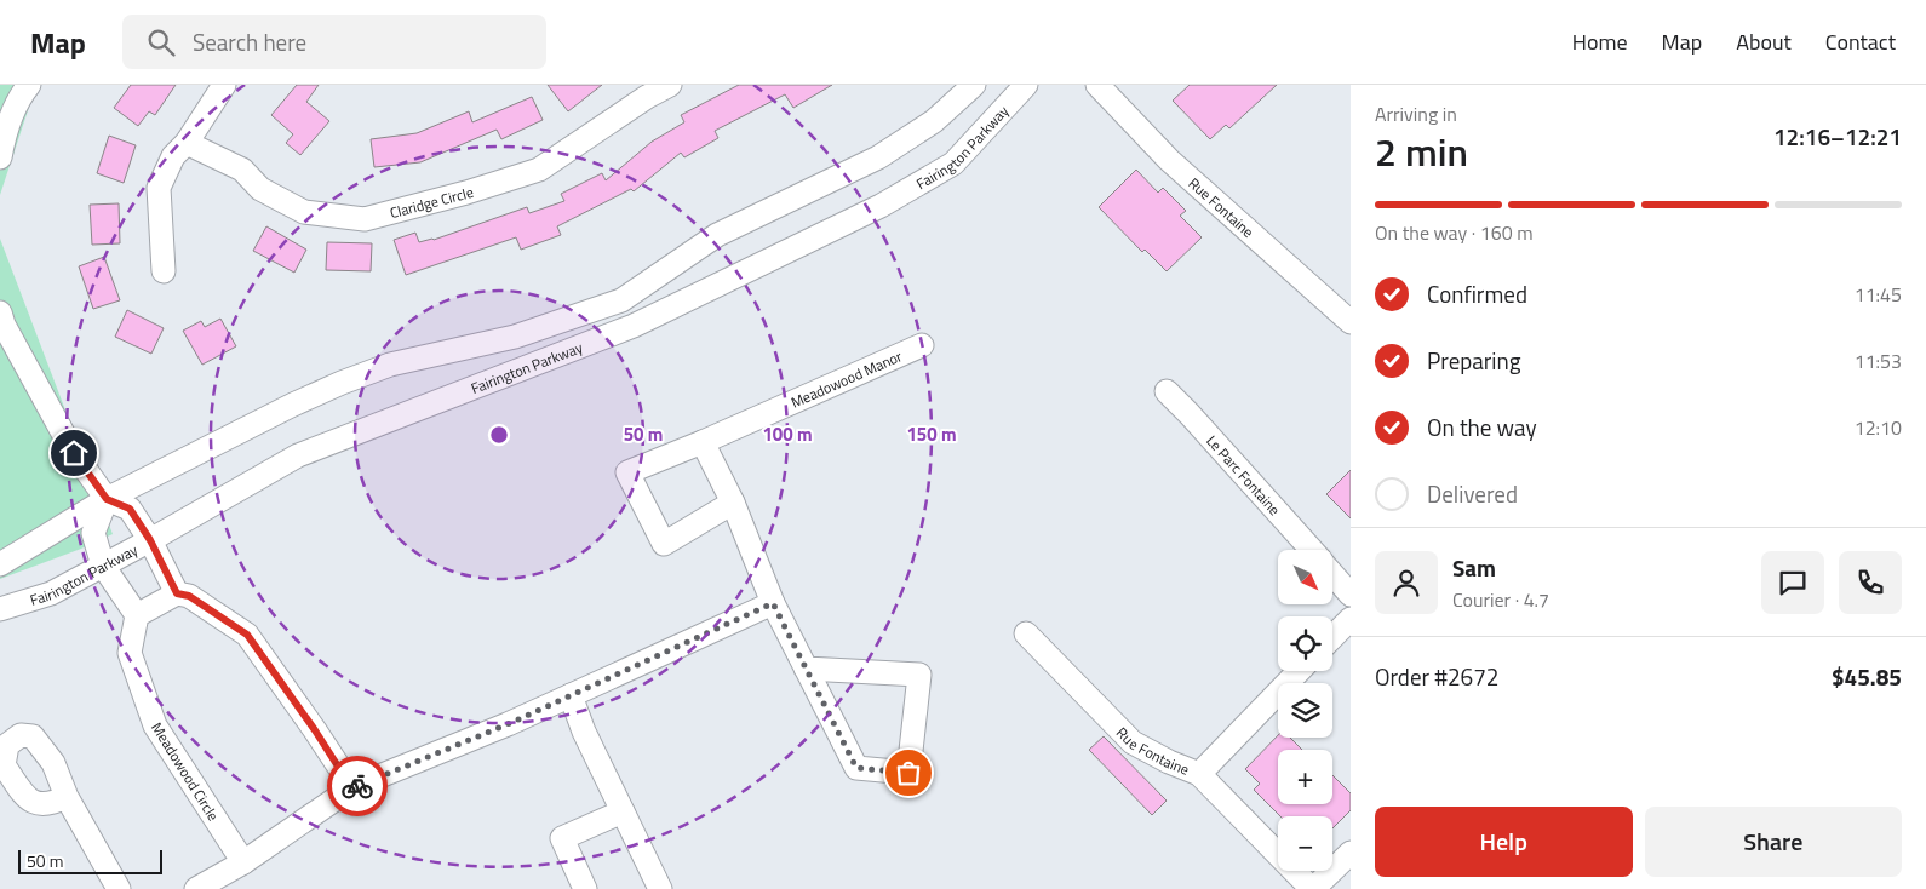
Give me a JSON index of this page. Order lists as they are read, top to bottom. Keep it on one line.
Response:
{"streets":{"street":["Fairington Parkway","Claridge Circle","Rue Fontaine","Meadowood Manor","Le Parc Fontaine","Meadowood Circle"]},"scale_bar":"50 m","north":"bottom right","page":{"header":"Map","search":"Search here","nav":["Home","Map","About","Contact"],"heading":["2 min","Arriving in","12:16–12:21"],"panel":["Sam","Courier · 4.7","Order #2672","$45.85"],"bar":"On the way · 160 m","list":[["Confirmed","11:45"],["Preparing","11:53"],["On the way","12:10"],"Delivered"],"map_buttons":["+","−"],"buttons":["Help","Share"],"scale":"50 m"},"rings":["50 m","100 m","150 m"]}
